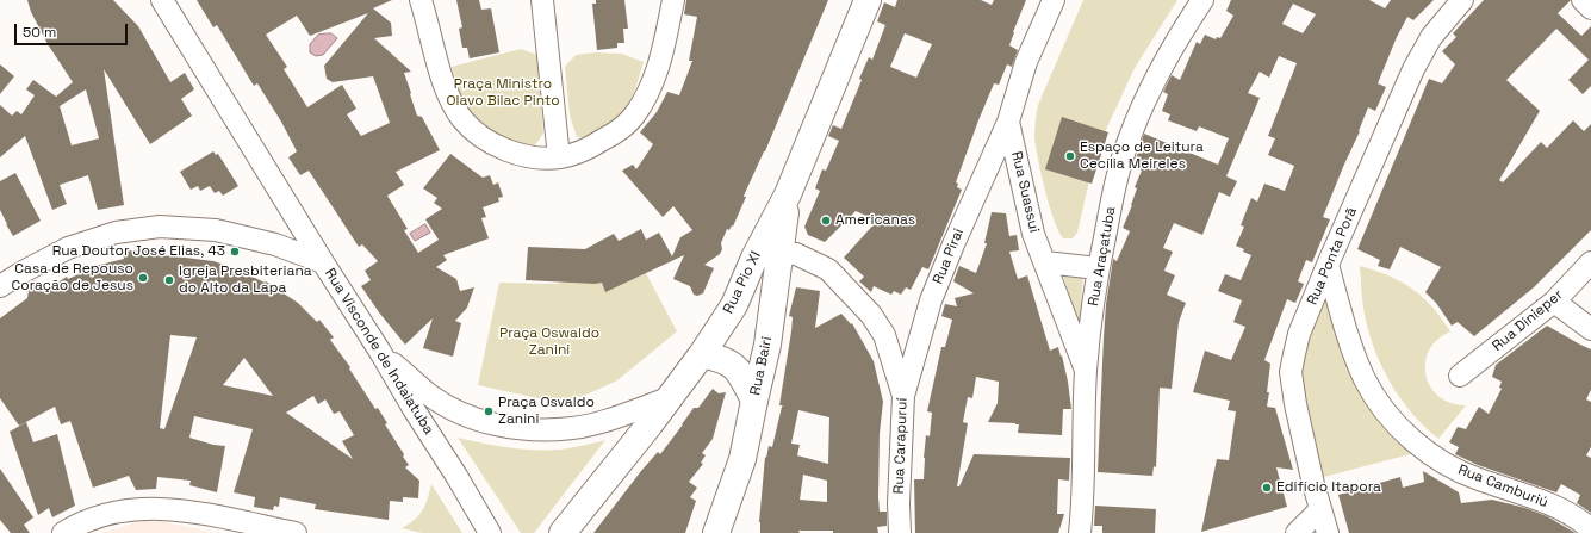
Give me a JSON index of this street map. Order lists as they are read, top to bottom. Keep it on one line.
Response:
{"streets":{"main road":["Rua Pio XI","Rua Bairi"],"street":["Rua Suassui","Rua Pirai","Rua Araçatuba","Rua Ponta Porã","Rua Dinieper","Rua Visconde de Indaiatuba","Rua Carapuruí","Rua Camburiú"]},"crossings":[["Rua Suassui","Rua Pirai"],["Rua Suassui","Rua Araçatuba"],["Rua Pirai","Rua Carapuruí"],["Rua Ponta Porã","Rua Camburiú"],["Rua Pio XI","Rua Bairi"],["Rua Pio XI","Rua Carapuruí"],["Rua Bairi","Rua Carapuruí"]],"parks":["Praça Ministro Olavo Bilac Pinto","Praça Oswaldo Zanini"],"places":["Espaço de Leitura Cecília Meireles","Americanas","Rua Doutor José Elias, 43","Casa de Repouso Coração de Jesus","Igreja Presbiteriana do Alto da Lapa","Praça Osvaldo Zanini","Edifício Itapora"],"scale_bar":"50 m"}
